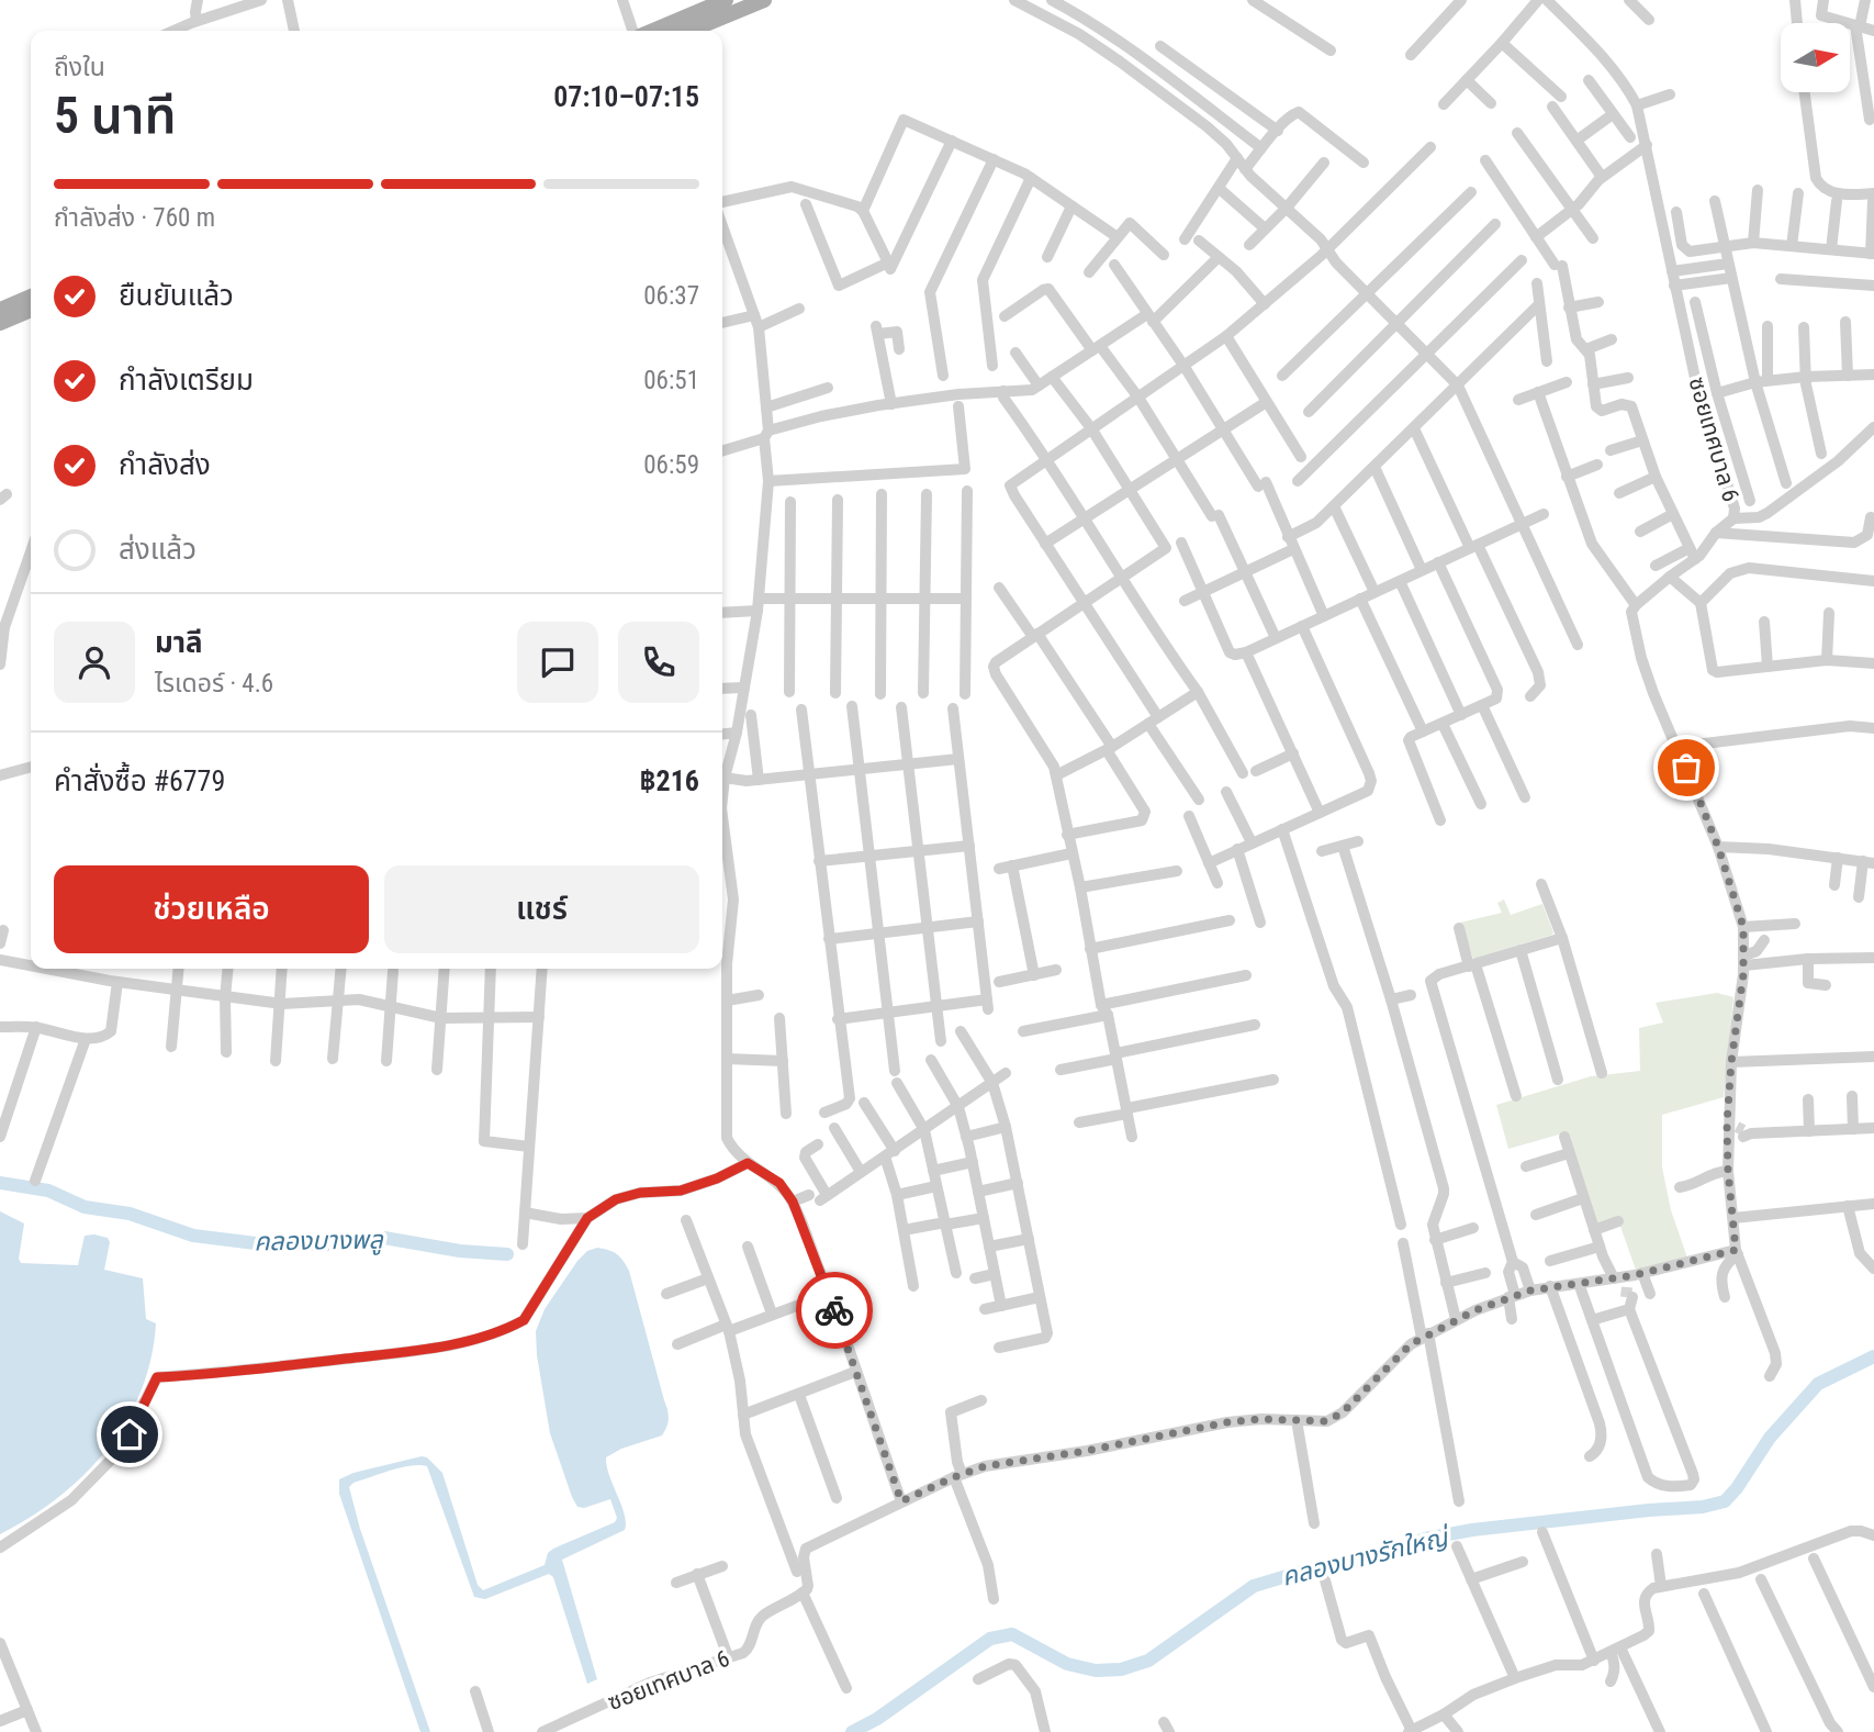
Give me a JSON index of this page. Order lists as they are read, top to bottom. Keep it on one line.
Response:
{"streets":{"street":["ซอยเทศบาล 6"]},"water":["คลองบางพลู","คลองบางรักใหญ่"],"north":"right","page":{"heading":["5 นาที","ถึงใน","07:10–07:15"],"panel":["มาลี","ไรเดอร์ · 4.6","คำสั่งซื้อ #6779","฿216"],"bar":"กำลังส่ง · 760 m","list":[["ยืนยันแล้ว","06:37"],["กำลังเตรียม","06:51"],["กำลังส่ง","06:59"],"ส่งแล้ว"],"buttons":["ช่วยเหลือ","แชร์"]}}
